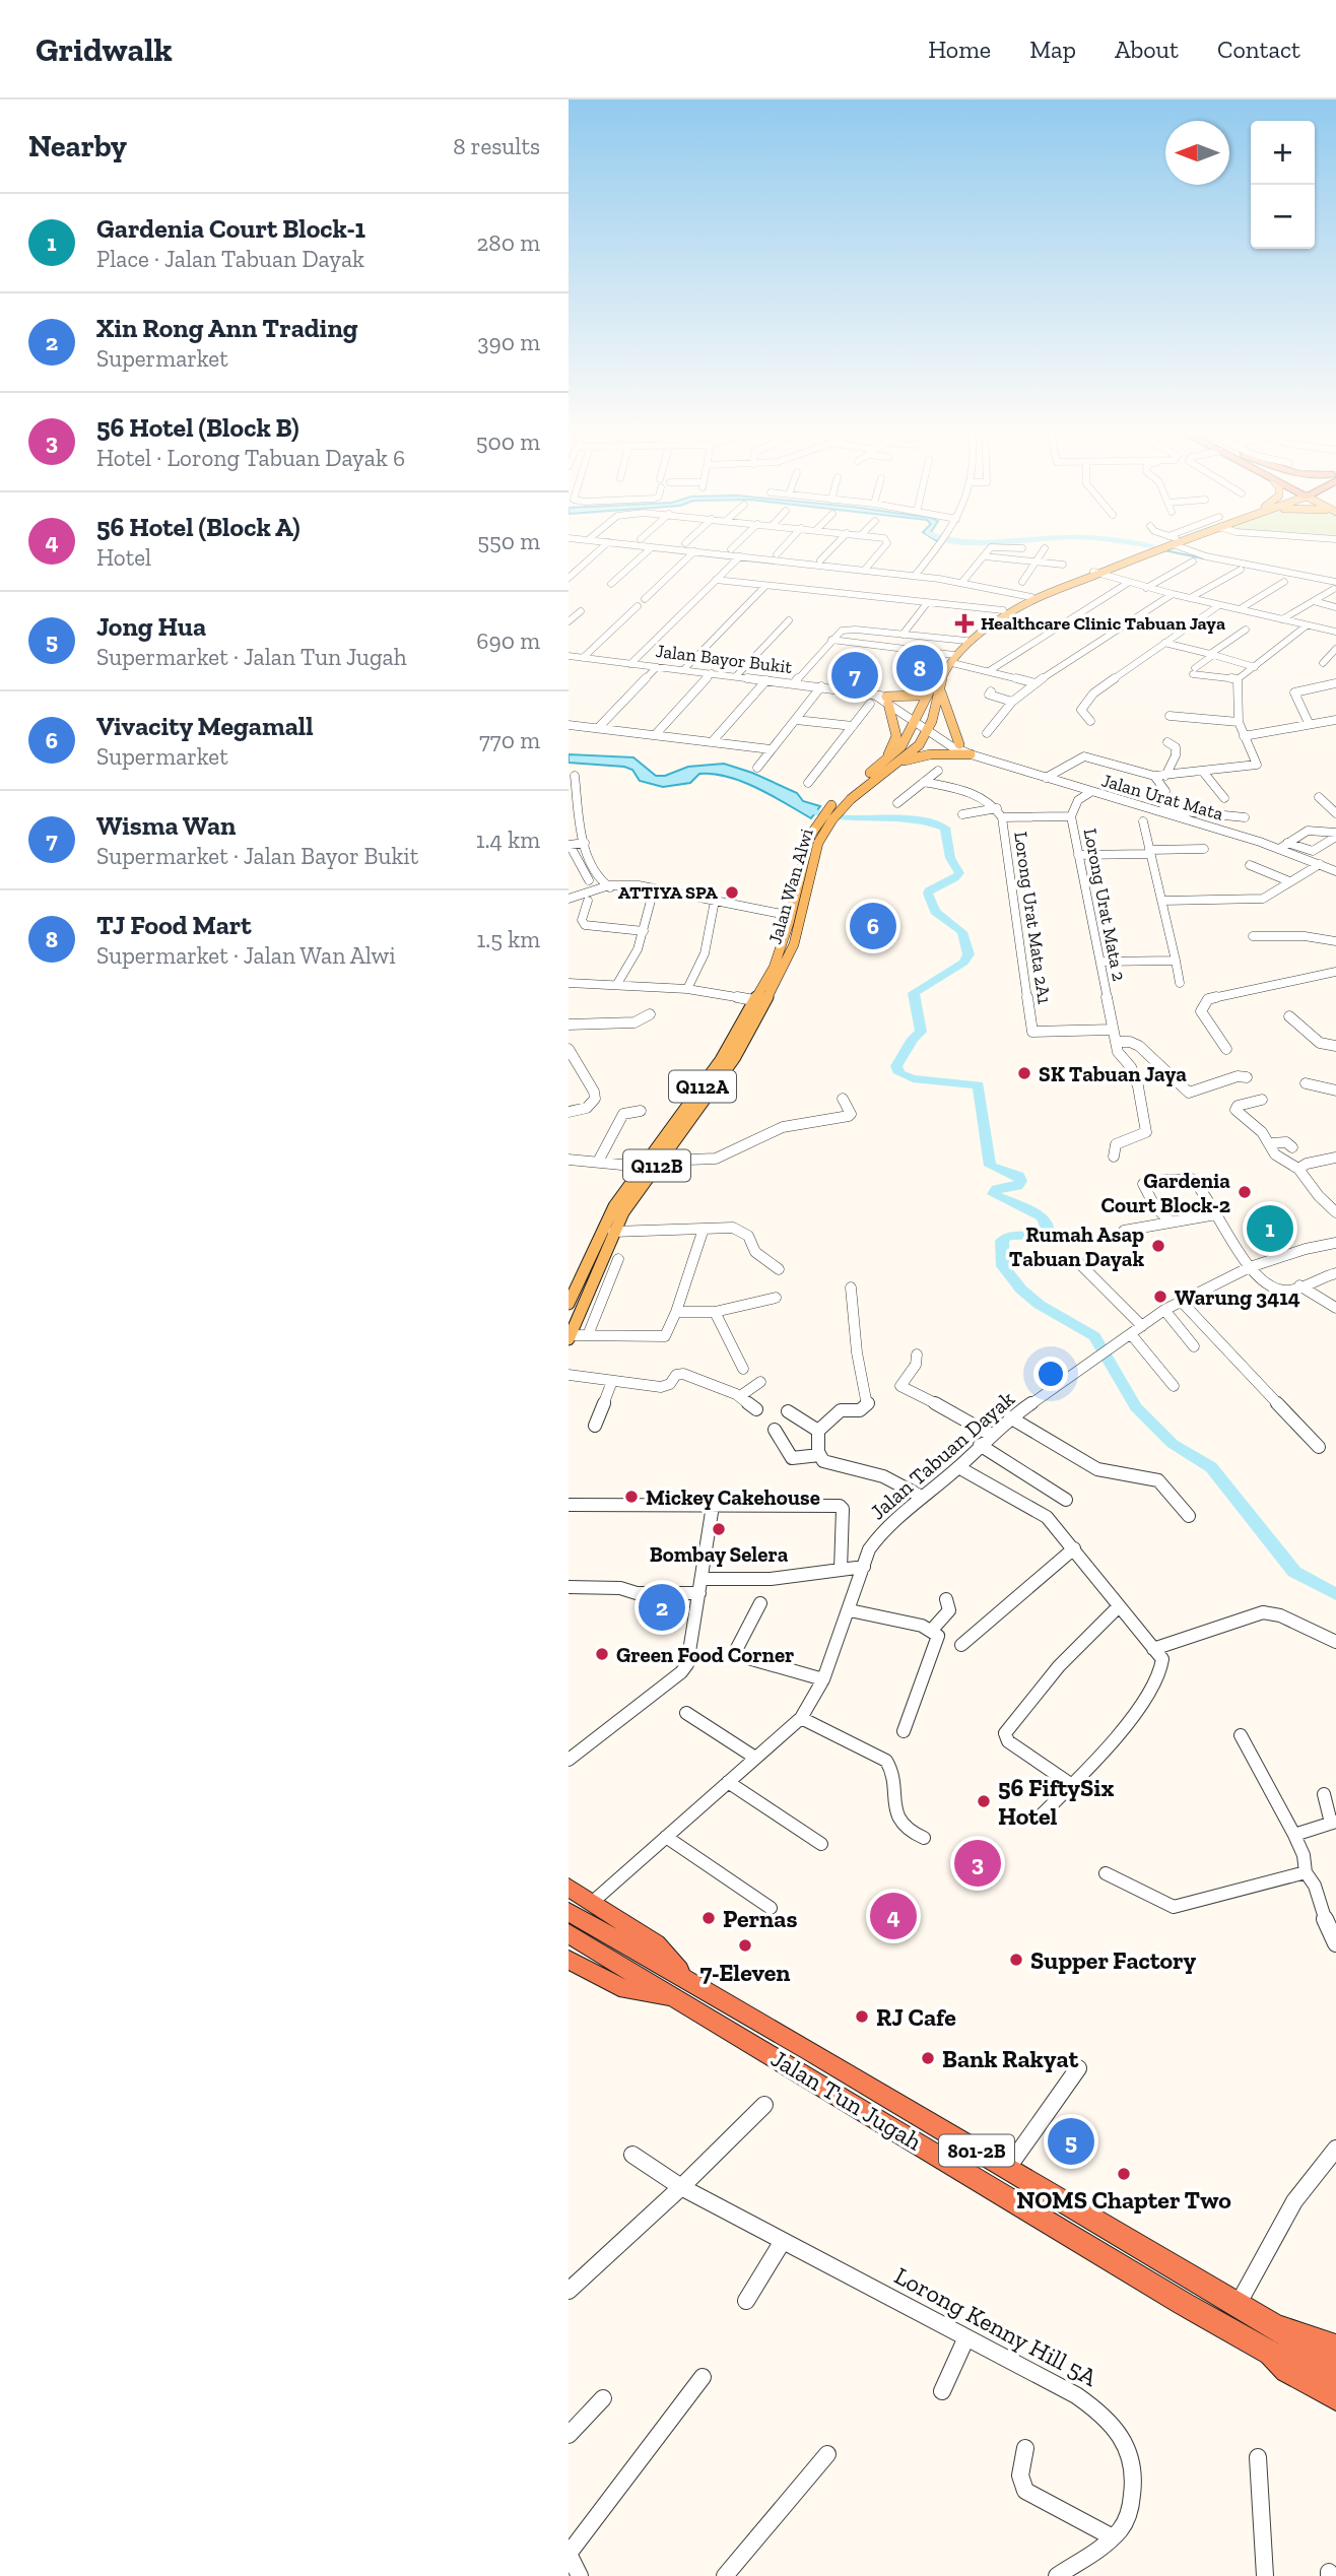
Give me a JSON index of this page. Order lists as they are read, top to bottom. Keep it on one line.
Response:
{"streets":{"highway":["Jalan Tun Jugah","801-2B"],"main road":["Jalan Wan Alwi","Q112A","Q112B"],"street":["Jalan Bayor Bukit","Jalan Urat Mata","Lorong Urat Mata 2","Lorong Urat Mata 2A1","Jalan Tabuan Dayak","Lorong Kenny Hill 5A"]},"crossings":[["Jalan Urat Mata","Lorong Urat Mata 2"],["Lorong Urat Mata 2","Lorong Urat Mata 2A1"]],"places":{"health":["Healthcare Clinic Tabuan Jaya"],"other":["ATTIYA SPA","SK Tabuan Jaya","Gardenia Court Block-2","Rumah Asap Tabuan Dayak","Warung 3414","Mickey Cakehouse","Bombay Selera","Green Food Corner","56 FiftySix Hotel","Pernas","7-Eleven","Supper Factory","RJ Cafe","Bank Rakyat","NOMS Chapter Two"]},"north":"left","page":{"header":"Gridwalk","nav":["Home","Map","About","Contact"],"heading":["Nearby","8 results"],"map_buttons":["+","−"],"list":[{"mark":"1","name":"Gardenia Court Block-1","note":"Place · Jalan Tabuan Dayak","value":"280 m"},{"mark":"2","name":"Xin Rong Ann Trading","note":"Supermarket","value":"390 m"},{"mark":"3","name":"56 Hotel (Block B)","note":"Hotel · Lorong Tabuan Dayak 6","value":"500 m"},{"mark":"4","name":"56 Hotel (Block A)","note":"Hotel","value":"550 m"},{"mark":"5","name":"Jong Hua","note":"Supermarket · Jalan Tun Jugah","value":"690 m"},{"mark":"6","name":"Vivacity Megamall","note":"Supermarket","value":"770 m"},{"mark":"7","name":"Wisma Wan","note":"Supermarket · Jalan Bayor Bukit","value":"1.4 km"},{"mark":"8","name":"TJ Food Mart","note":"Supermarket · Jalan Wan Alwi","value":"1.5 km"}],"pins":["8","7","6","1","2","3","4","5"]}}
